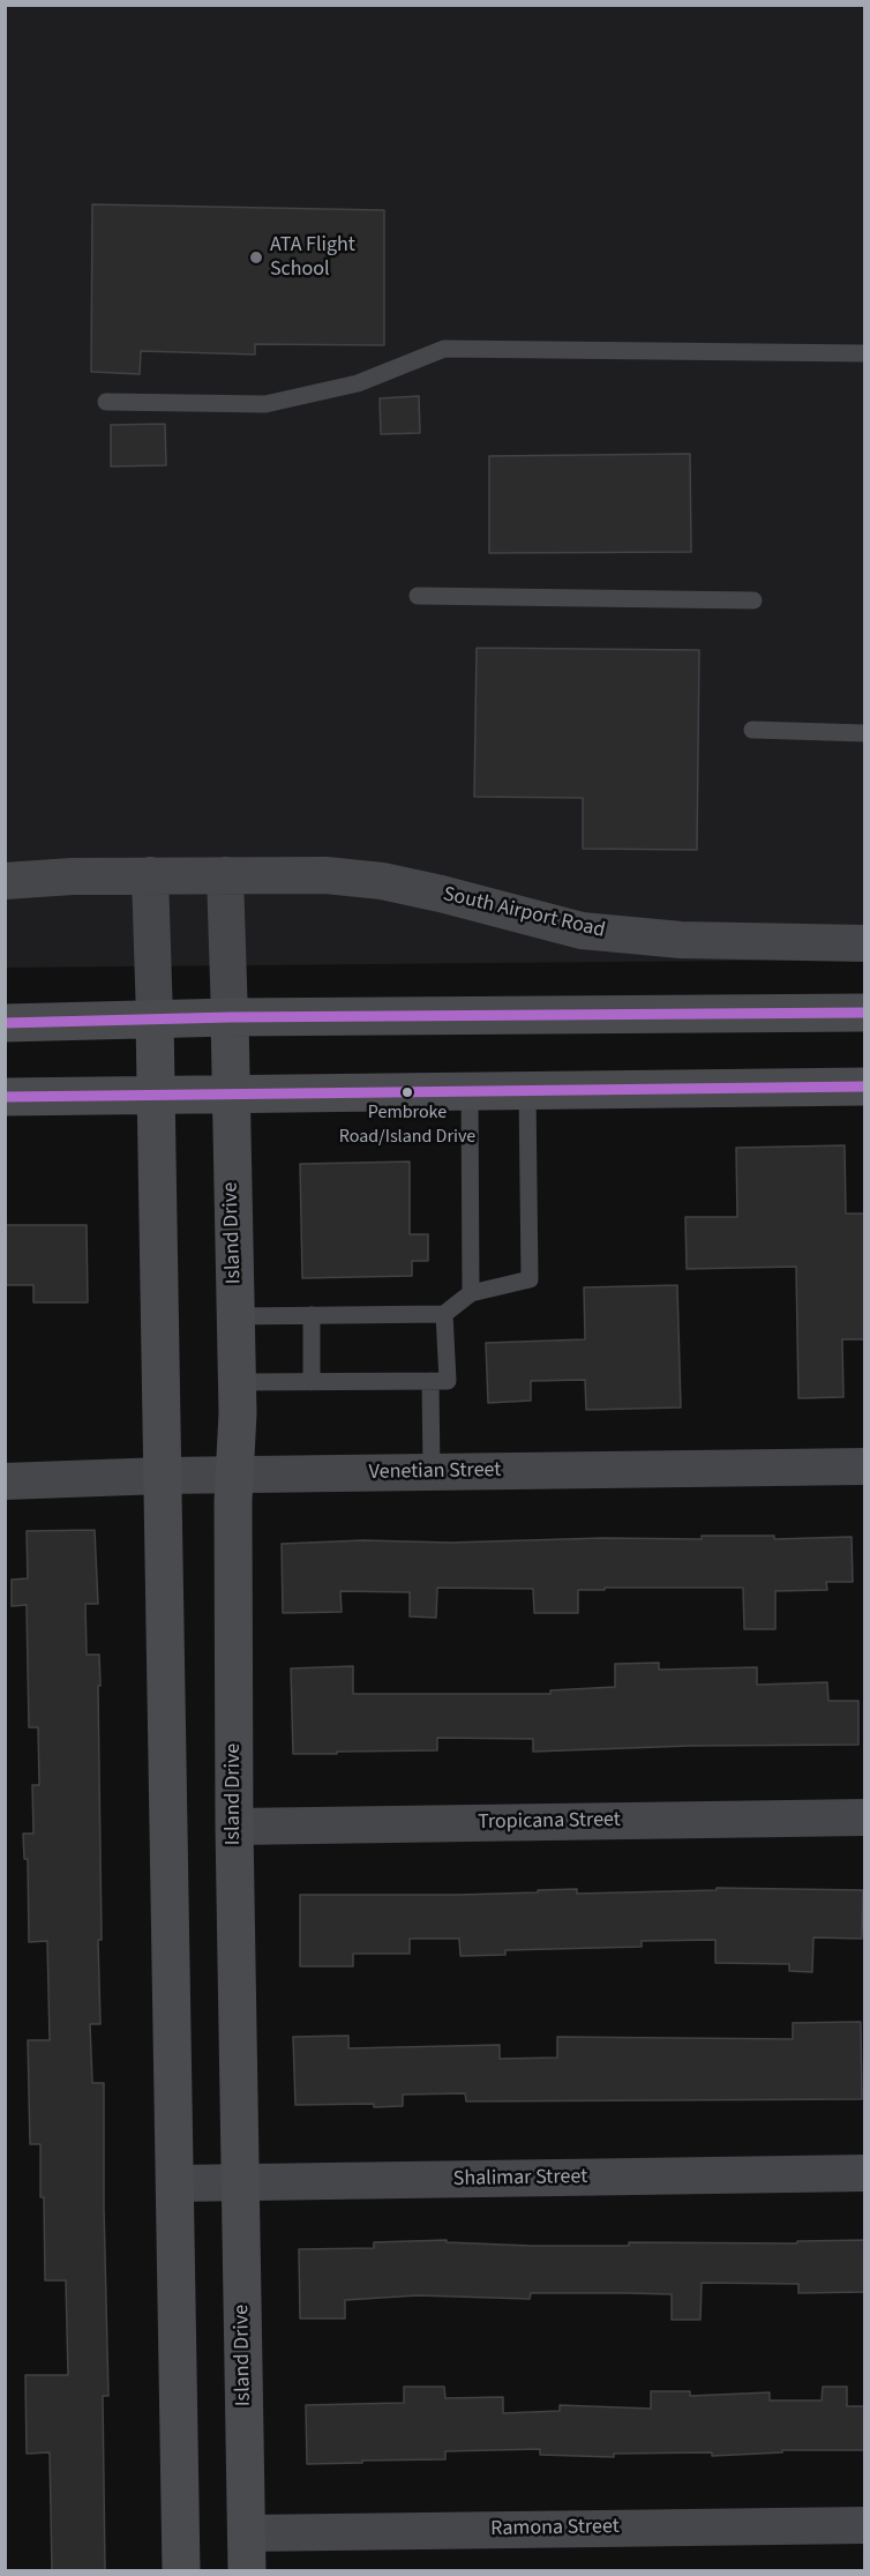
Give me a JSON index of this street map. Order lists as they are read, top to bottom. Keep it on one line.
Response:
{"streets":{"street":["South Airport Road","Island Drive","Venetian Street","Tropicana Street","Shalimar Street","Ramona Street"]},"crossings":[["Island Drive","Venetian Street"],["Island Drive","Tropicana Street"],["Island Drive","Shalimar Street"],["Island Drive","Ramona Street"]],"places":["ATA Flight School","Pembroke Road/Island Drive"]}
